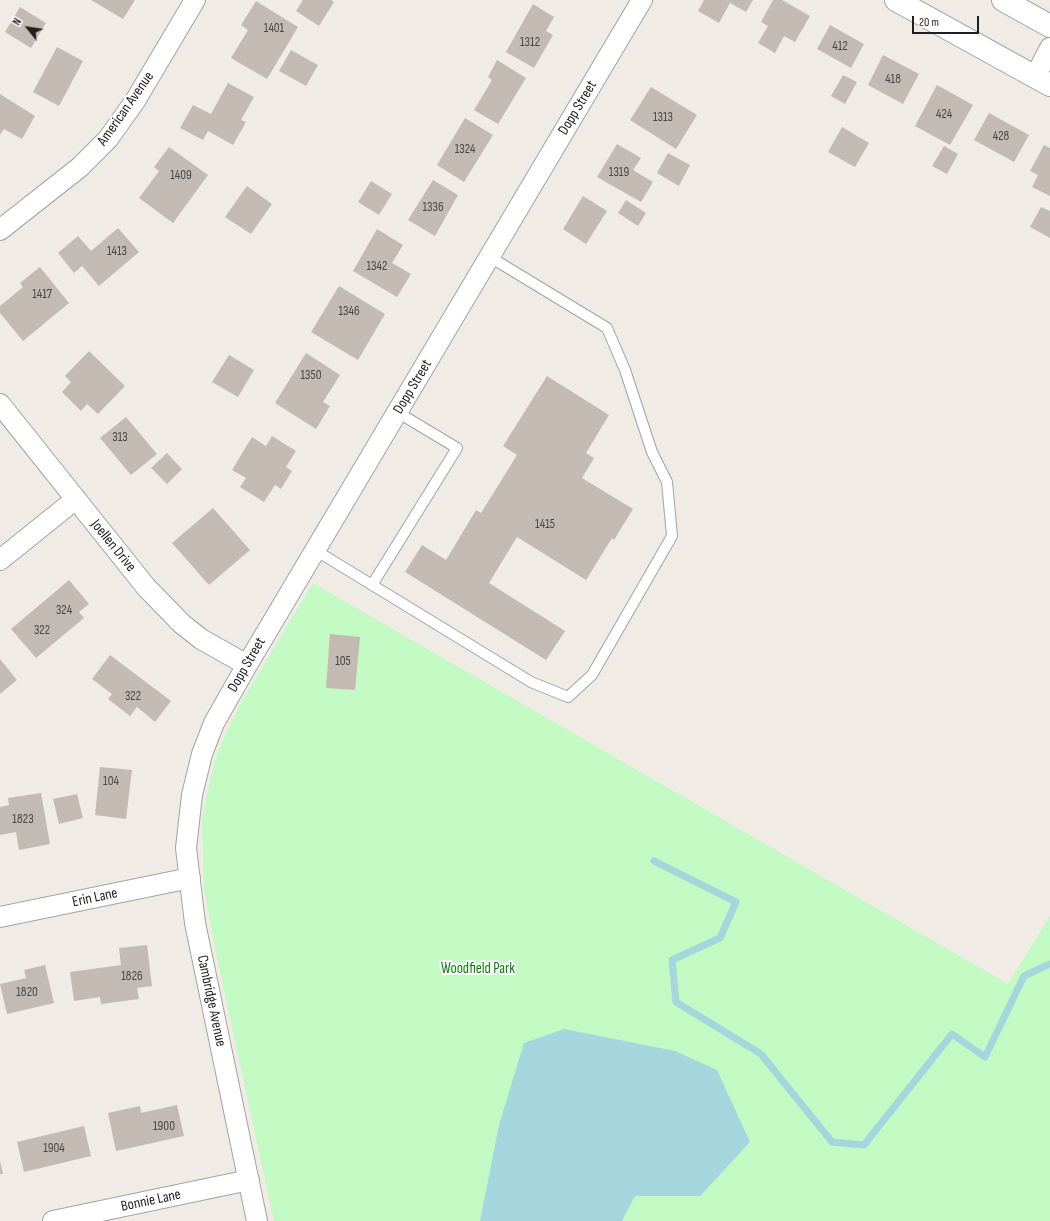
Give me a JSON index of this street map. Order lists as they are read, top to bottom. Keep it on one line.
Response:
{"streets":{"street":["Dopp Street","American Avenue","Joellen Drive","Erin Lane","Cambridge Avenue","Bonnie Lane"]},"crossings":[["Dopp Street","Joellen Drive"],["Dopp Street","Cambridge Avenue"],["Erin Lane","Cambridge Avenue"],["Cambridge Avenue","Bonnie Lane"]],"parks":["Woodfield Park"],"house_numbers":["1401","1312","412","418","424","1313","428","1324","1319","1409","1336","1413","1342","1417","1346","1350","313","1415","324","322","105","322","104","1823","1826","1820","1900","1904"],"scale_bar":"20 m","north":"top left"}
